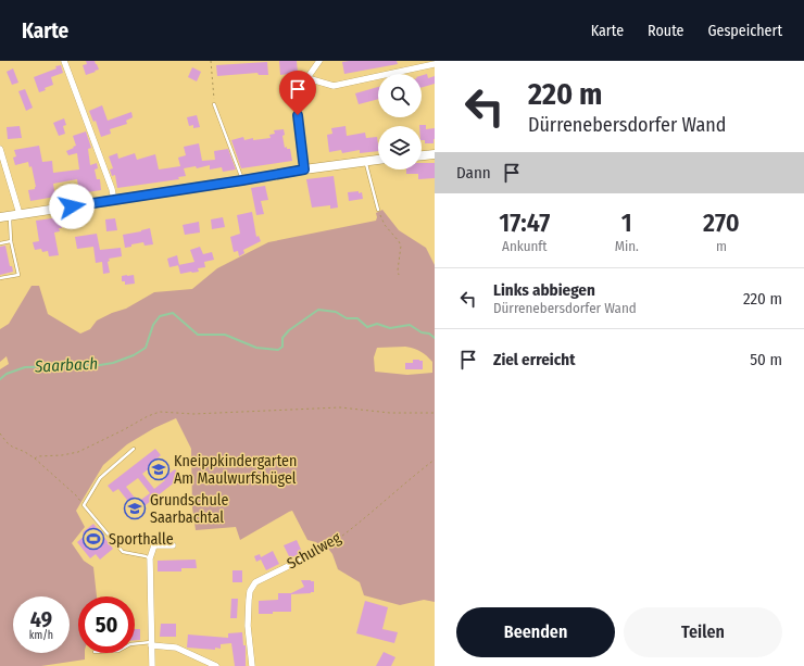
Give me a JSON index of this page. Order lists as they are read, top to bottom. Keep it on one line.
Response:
{"streets":{"street":["Schulweg"]},"water":["Saarbach"],"places":{"school or university":["Kneippkindergarten Am Maulwurfshügel","Grundschule Saarbachtal"],"sports":["Sporthalle"]},"page":{"header":"Karte","nav":["Karte","Route","Gespeichert"],"turn":["220 m","Dürrenebersdorfer Wand"],"then":"Dann","eta":["17:47","Ankunft","1","Min.","270","m"],"list":[{"name":"Links abbiegen","note":"Dürrenebersdorfer Wand","value":"220 m"},{"name":"Ziel erreicht","value":"50 m"}],"speed":"49 km/h","limit":"50","buttons":["Beenden","Teilen"]}}
